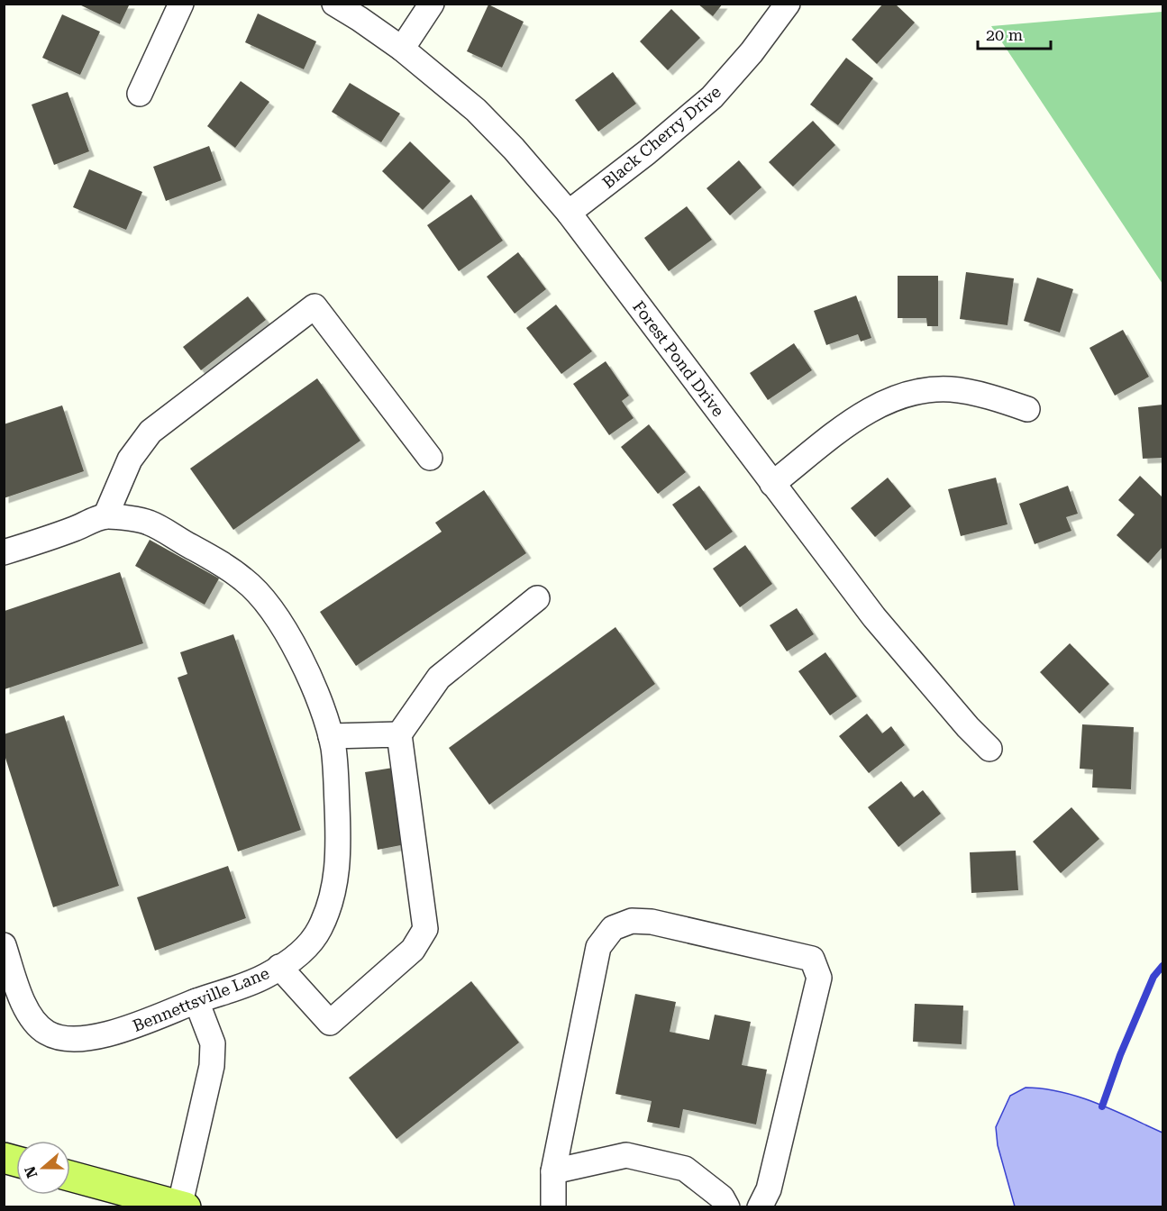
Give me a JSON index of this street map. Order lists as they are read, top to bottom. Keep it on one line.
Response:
{"streets":{"street":["Black Cherry Drive","Forest Pond Drive","Bennettsville Lane"]},"crossings":[["Black Cherry Drive","Forest Pond Drive"]],"scale_bar":"20 m","north":"left"}
